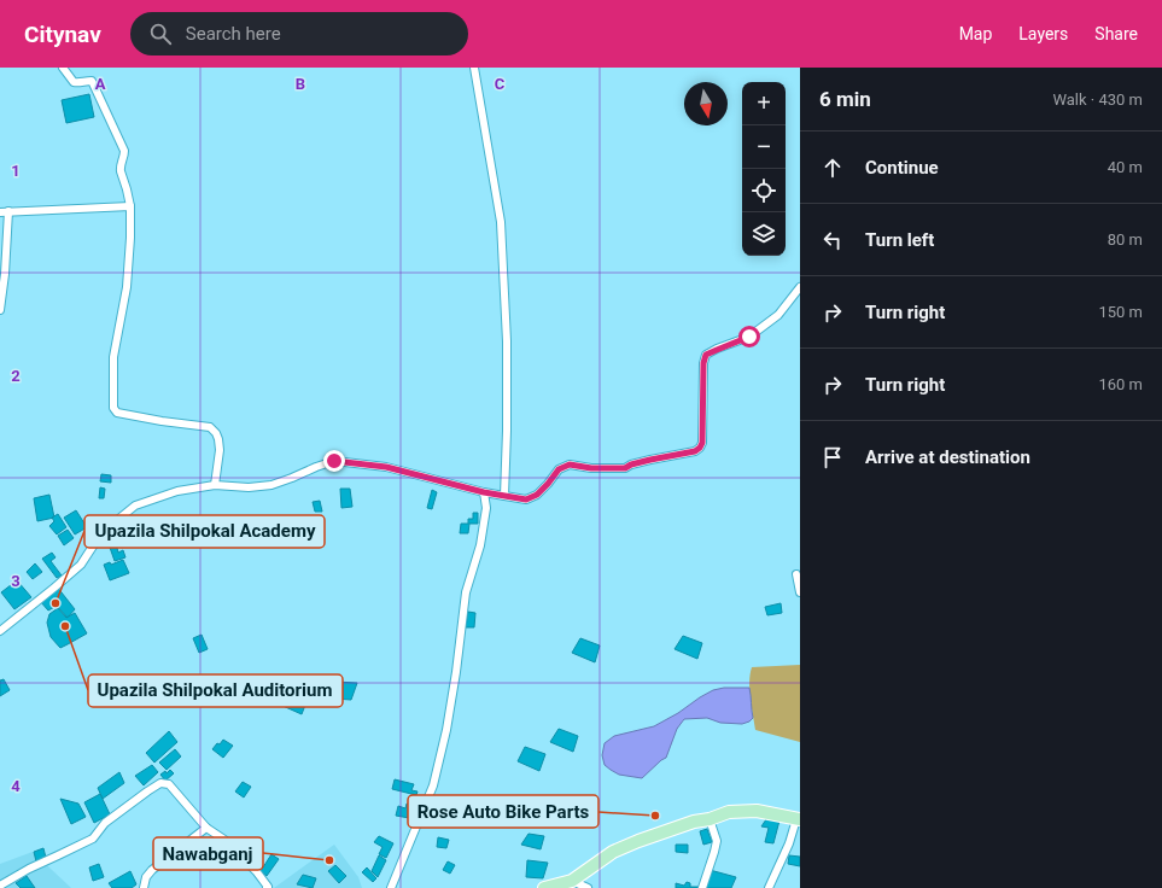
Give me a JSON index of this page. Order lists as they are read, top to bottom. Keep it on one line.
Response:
{"places":["Upazila Shilpokal Academy","Upazila Shilpokal Auditorium","Rose Auto Bike Parts","Nawabganj"],"north":"bottom","page":{"header":"Citynav","search":"Search here","nav":["Map","Layers","Share"],"heading":["6 min","Walk · 430 m"],"map_buttons":["+","−"],"list":[["Continue","40 m"],["Turn left","80 m"],["Turn right","150 m"],["Turn right","160 m"],"Arrive at destination"]},"grid":{"columns":["A","B","C"],"rows":["1","2","3","4"]}}
